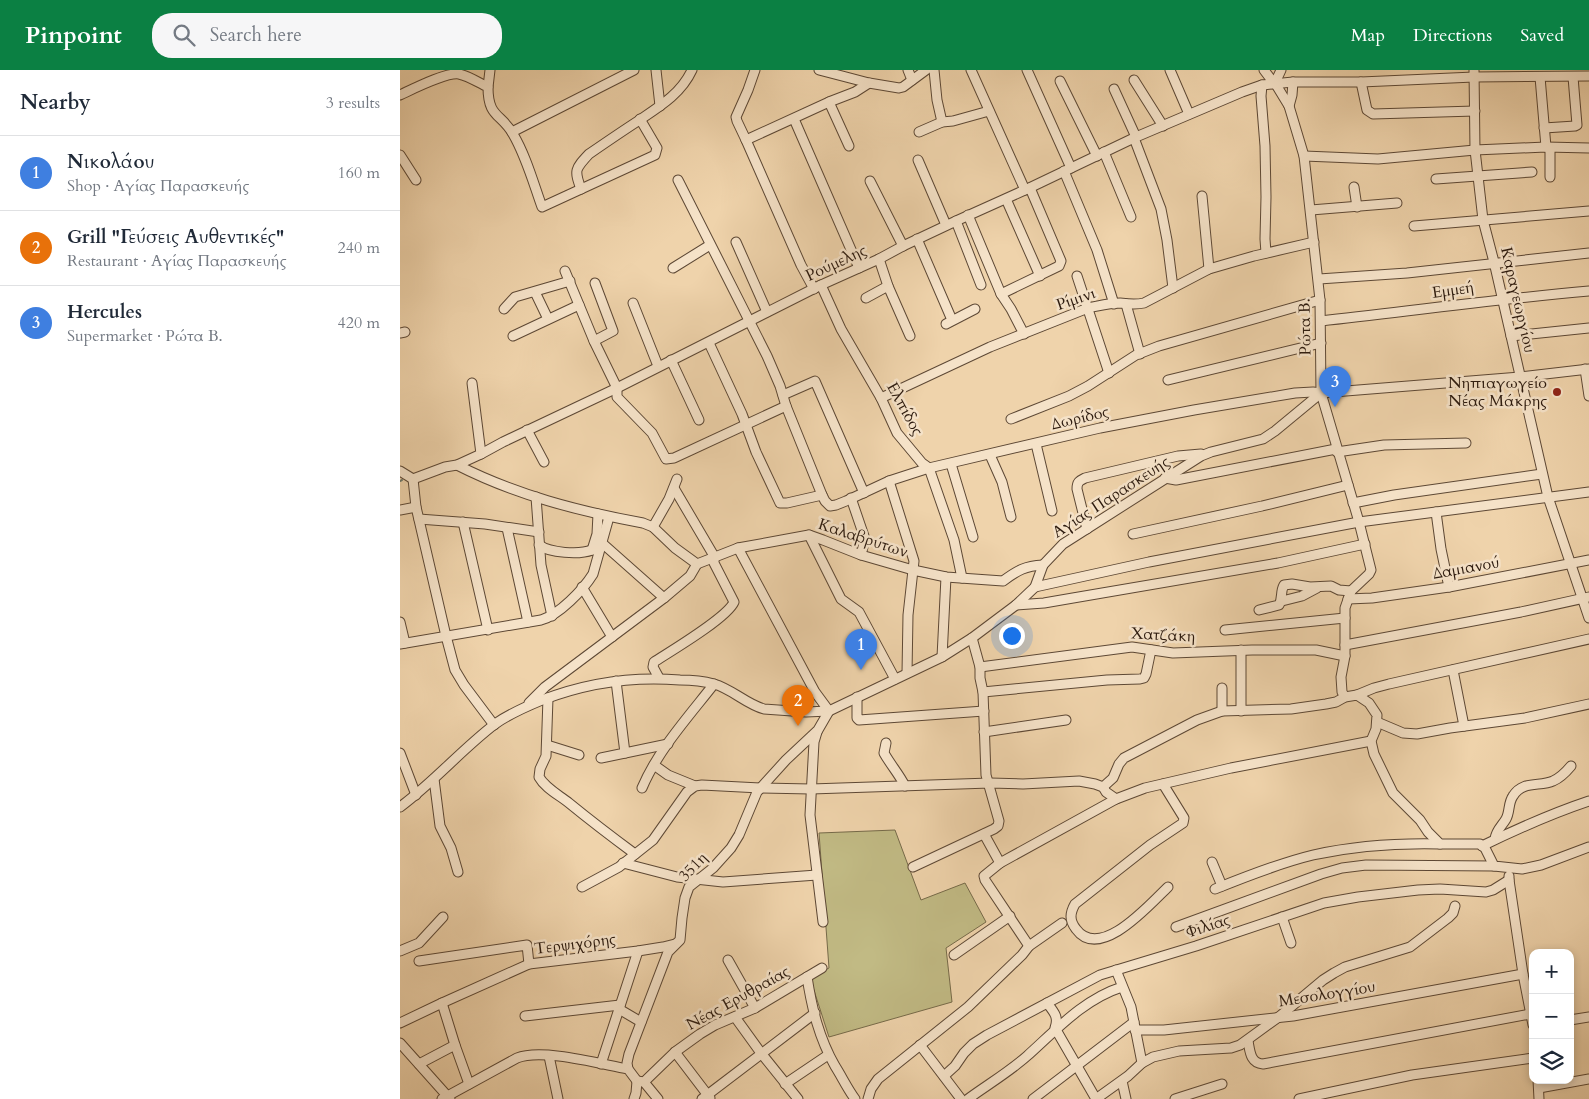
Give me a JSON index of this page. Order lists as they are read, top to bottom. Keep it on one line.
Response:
{"streets":{"street":["Ρούμελης","Εμμεή","Ρίμινι","Καραγεωργίου","Ρώτα Β.","Ελπίδος","Δωρίδος","Αγίας Παρασκευής","Καλαβρύτων","Δαμιανού","Χατζάκη","351η","Φιλίας","Τερψιχόρης","Μεσολογγίου","Νέας Ερυθραίας"]},"crossings":[["Ρούμελης","Καραγεωργίου"],["Ρούμελης","Ρώτα Β."],["Ρούμελης","Ελπίδος"],["Εμμεή","Καραγεωργίου"],["Εμμεή","Ρώτα Β."],["Ρίμινι","Ρώτα Β."],["Ρίμινι","Ελπίδος"],["Καραγεωργίου","Δαμιανού"],["Ρώτα Β.","Δωρίδος"],["Ρώτα Β.","Αγίας Παρασκευής"],["Ρώτα Β.","Δαμιανού"],["Ελπίδος","Δωρίδος"],["Ελπίδος","Καλαβρύτων"],["Δωρίδος","Αγίας Παρασκευής"],["Αγίας Παρασκευής","Καλαβρύτων"],["Αγίας Παρασκευής","351η"],["351η","Τερψιχόρης"]],"places":["Νηπιαγωγείο Νέας Μάκρης"],"page":{"header":"Pinpoint","search":"Search here","nav":["Map","Directions","Saved"],"heading":["Nearby","3 results"],"list":[{"mark":"1","name":"Νικολάου","note":"Shop · Αγίας Παρασκευής","value":"160 m"},{"mark":"2","name":"Grill \"Γεύσεις Αυθεντικές\"","note":"Restaurant · Αγίας Παρασκευής","value":"240 m"},{"mark":"3","name":"Hercules","note":"Supermarket · Ρώτα Β.","value":"420 m"}],"pins":["3","1","2"],"map_buttons":["+","−"]}}
